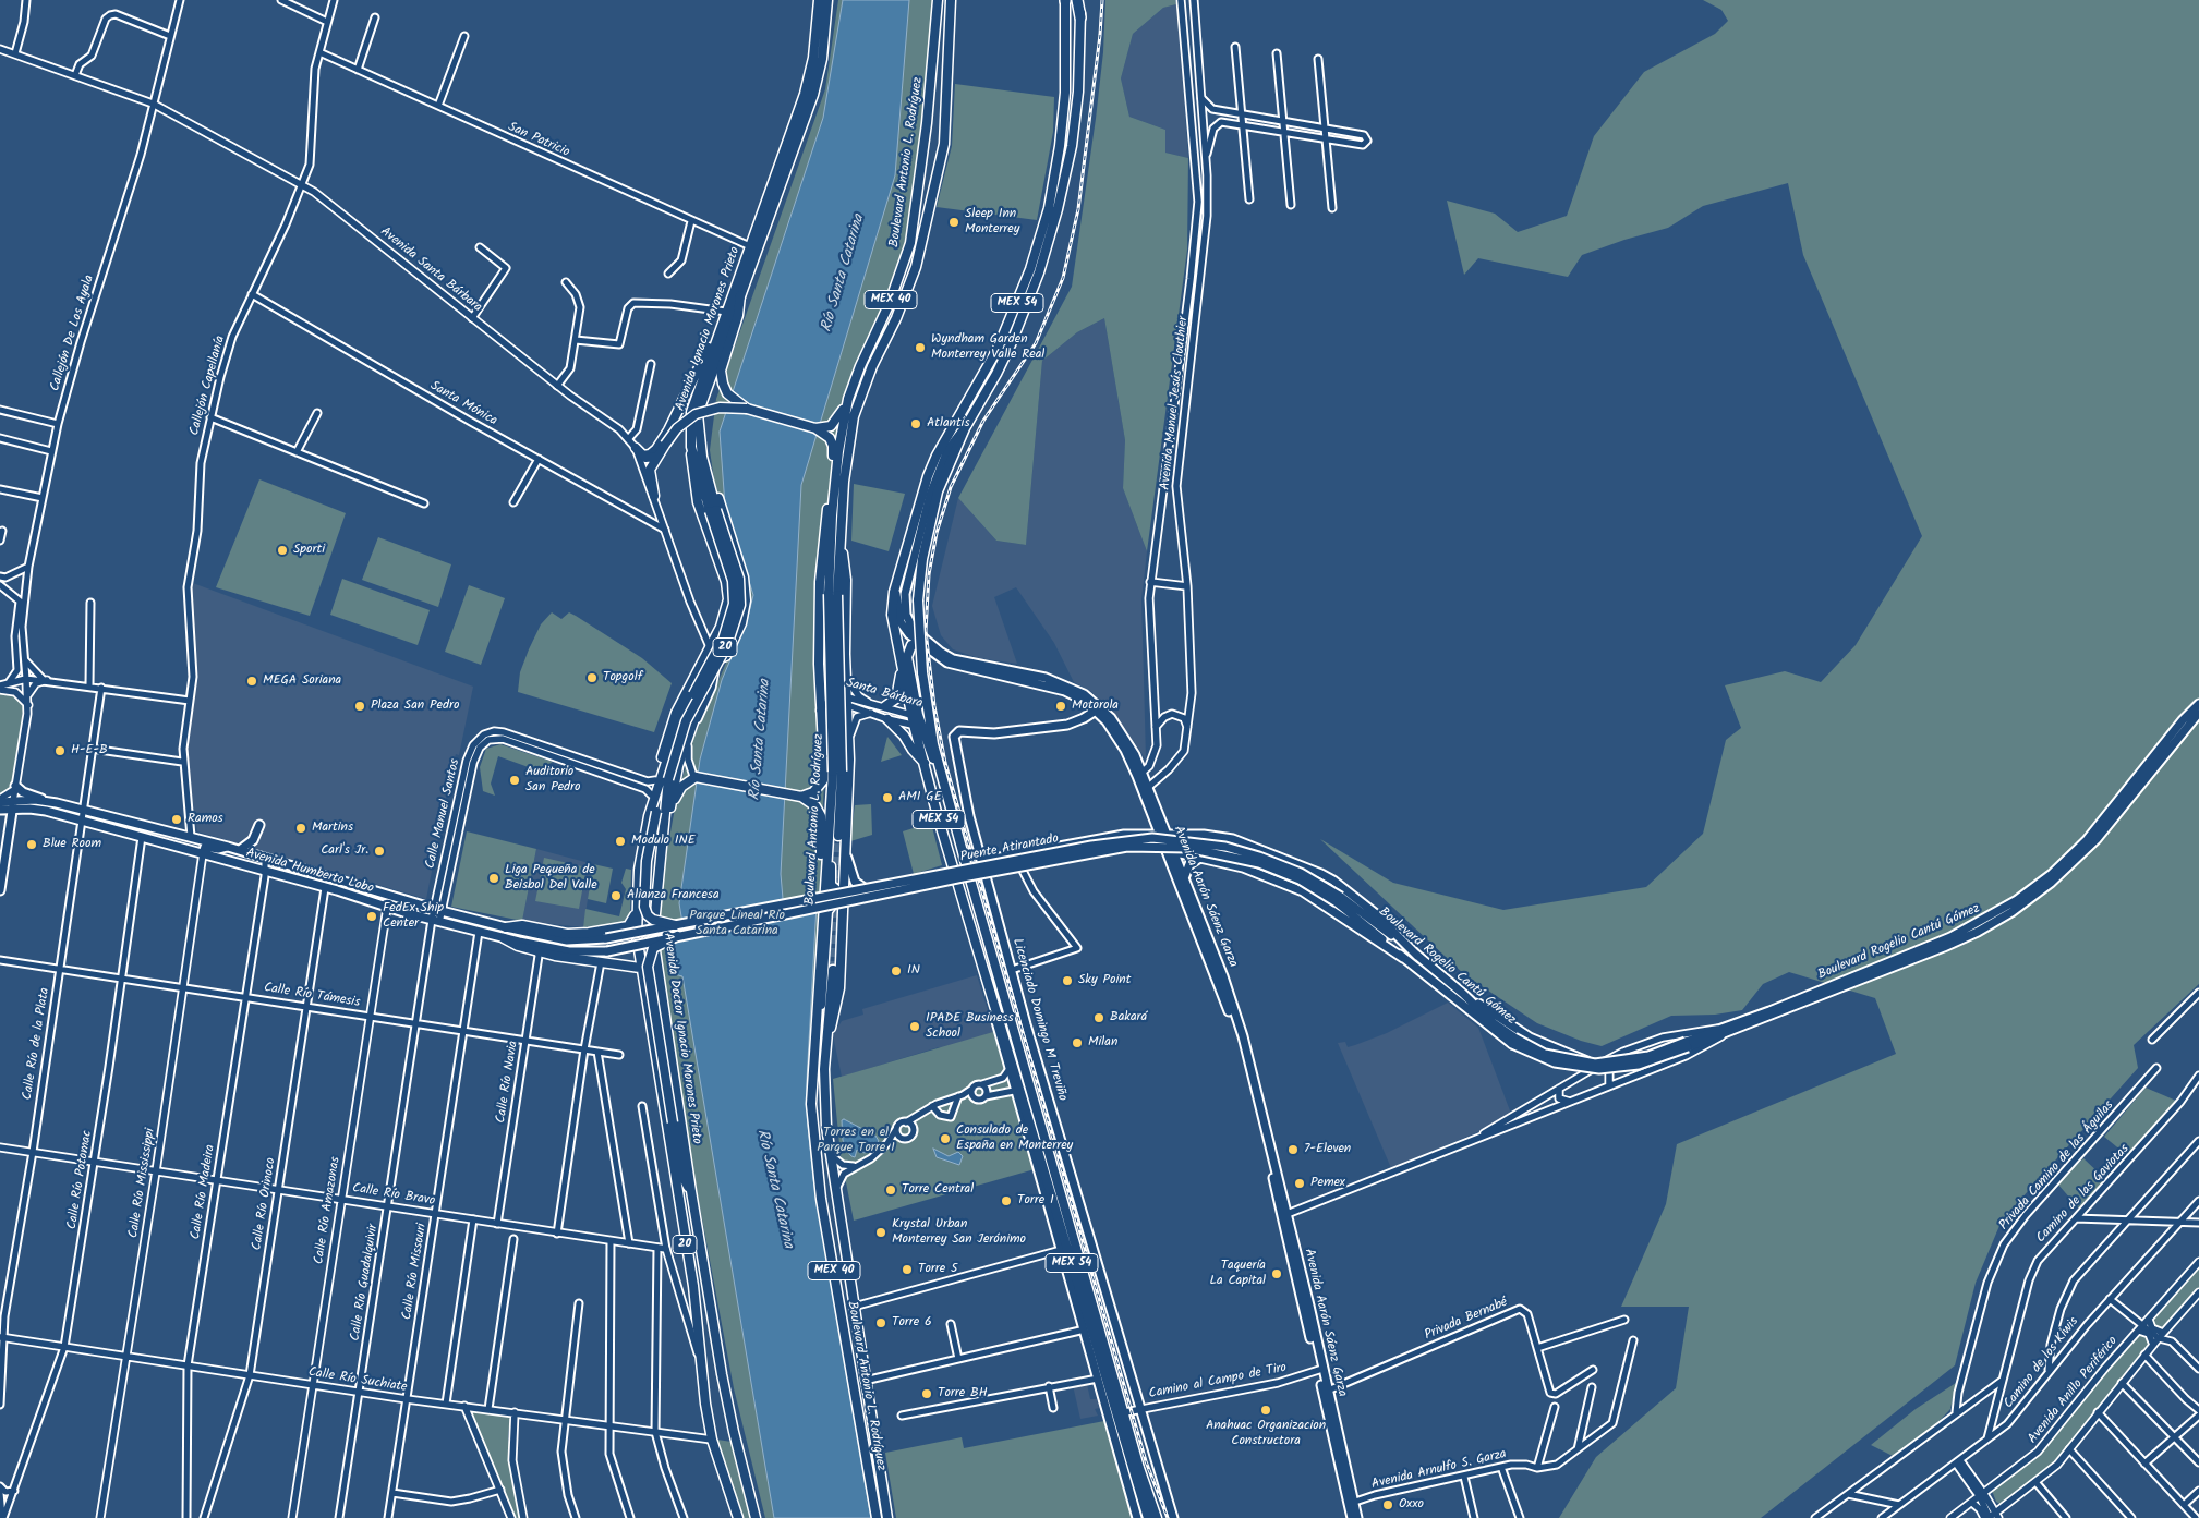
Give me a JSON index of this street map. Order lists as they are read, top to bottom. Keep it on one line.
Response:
{"streets":{"main road":["Boulevard Antonio L. Rodríguez","MEX 40","MEX 54","Avenida Ignacio Morones Prieto","20","Puente Atirantado","Avenida Humberto Lobo","Avenida Aarón Sáenz Garza","Boulevard Rogelio Cantú Gómez","Licenciado Domingo M Treviño","Avenida Doctor Ignacio Morones Prieto"],"street":["San Patricio","Avenida Santa Bárbara","Callejón De Los Ayala","Callejón Capellanía","Avenida Manuel Jesús Clouthier","Santa Mónica","Santa Bárbara","Calle Manuel Santos","Calle Río Támesis","Calle Río de la Plata","Calle Río Navia","Privada Camino de las Águilas","Calle Río Potomac","Calle Río Mississippi","Calle Río Madeira","Camino de las Gaviotas","Calle Río Bravo","Calle Río Orinoco","Calle Río Amazonas","Calle Río Missouri","Calle Río Guadalquivir","Privada Bernabé","Camino de los Kiwis","Calle Río Suchiate","Camino al Campo de Tiro","Avenida Anillo Periférico","Avenida Arnulfo S. Garza"]},"crossings":[["San Patricio","Avenida Ignacio Morones Prieto"],["San Patricio","Callejón Capellanía"],["Avenida Santa Bárbara","Callejón De Los Ayala"],["Avenida Santa Bárbara","Callejón Capellanía"],["Avenida Santa Bárbara","Santa Mónica"],["MEX 54","Santa Bárbara"],["MEX 54","Avenida Aarón Sáenz Garza"],["MEX 54","Camino al Campo de Tiro"],["Avenida Ignacio Morones Prieto","Avenida Doctor Ignacio Morones Prieto"],["Callejón Capellanía","Santa Mónica"],["Callejón Capellanía","Avenida Humberto Lobo"],["Avenida Manuel Jesús Clouthier","Avenida Aarón Sáenz Garza"],["Calle Manuel Santos","Avenida Humberto Lobo"],["Calle Manuel Santos","Calle Río Guadalquivir"],["Puente Atirantado","Avenida Humberto Lobo"],["Puente Atirantado","Boulevard Rogelio Cantú Gómez"],["Avenida Humberto Lobo","Calle Río de la Plata"],["Avenida Humberto Lobo","Calle Río Potomac"],["Avenida Humberto Lobo","Calle Río Mississippi"],["Avenida Humberto Lobo","Calle Río Madeira"],["Avenida Humberto Lobo","Calle Río Orinoco"],["Avenida Humberto Lobo","Calle Río Amazonas"],["Avenida Humberto Lobo","Calle Río Missouri"],["Avenida Humberto Lobo","Calle Río Guadalquivir"],["Avenida Aarón Sáenz Garza","Boulevard Rogelio Cantú Gómez"],["Avenida Aarón Sáenz Garza","Privada Bernabé"],["Avenida Aarón Sáenz Garza","Camino al Campo de Tiro"],["Avenida Aarón Sáenz Garza","Avenida Arnulfo S. Garza"],["Calle Río Támesis","Calle Río de la Plata"],["Calle Río Támesis","Calle Río Navia"],["Calle Río Támesis","Calle Río Potomac"],["Calle Río Támesis","Calle Río Mississippi"],["Calle Río Támesis","Calle Río Madeira"],["Calle Río Támesis","Calle Río Orinoco"],["Calle Río Támesis","Calle Río Amazonas"],["Calle Río Támesis","Calle Río Missouri"],["Calle Río Támesis","Calle Río Guadalquivir"],["Licenciado Domingo M Treviño","Camino al Campo de Tiro"],["Avenida Doctor Ignacio Morones Prieto","Calle Río Suchiate"],["Calle Río de la Plata","Calle Río Bravo"],["Calle Río de la Plata","Calle Río Suchiate"],["Calle Río Navia","Calle Río Bravo"],["Calle Río Potomac","Calle Río Bravo"],["Calle Río Potomac","Calle Río Suchiate"],["Calle Río Mississippi","Calle Río Bravo"],["Calle Río Mississippi","Calle Río Suchiate"],["Calle Río Madeira","Calle Río Bravo"],["Calle Río Madeira","Calle Río Suchiate"],["Camino de las Gaviotas","Camino de los Kiwis"],["Calle Río Bravo","Calle Río Orinoco"],["Calle Río Bravo","Calle Río Amazonas"],["Calle Río Bravo","Calle Río Missouri"],["Calle Río Bravo","Calle Río Guadalquivir"],["Calle Río Orinoco","Calle Río Suchiate"],["Calle Río Amazonas","Calle Río Suchiate"],["Calle Río Missouri","Calle Río Suchiate"],["Calle Río Guadalquivir","Calle Río Suchiate"]],"water":["Río Santa Catarina"],"parks":["Parque Lineal Río Santa Catarina","Torres en el Parque Torre 1"],"places":["Sleep Inn Monterrey","Wyndham Garden Monterrey Valle Real","Atlantis","Sporti","Topgolf","MEGA Soriana","Plaza San Pedro","Motorola","H-E-B","Auditorio San Pedro","AMI GE","Ramos","Martins","Modulo INE","Blue Room","Carl's Jr.","Liga Pequeña de Beisbol Del Valle","Alianza Francesa","FedEx Ship Center","IN","Sky Point","Bakará","IPADE Business School","Milan","Consulado de España en Monterrey","7-Eleven","Pemex","Torre Central","Torre 1","Krystal Urban Monterrey San Jerónimo","Torre 5","Taquería La Capital","Torre 6","Torre BH","Anahuac Organizacion Constructora","Oxxo"]}
